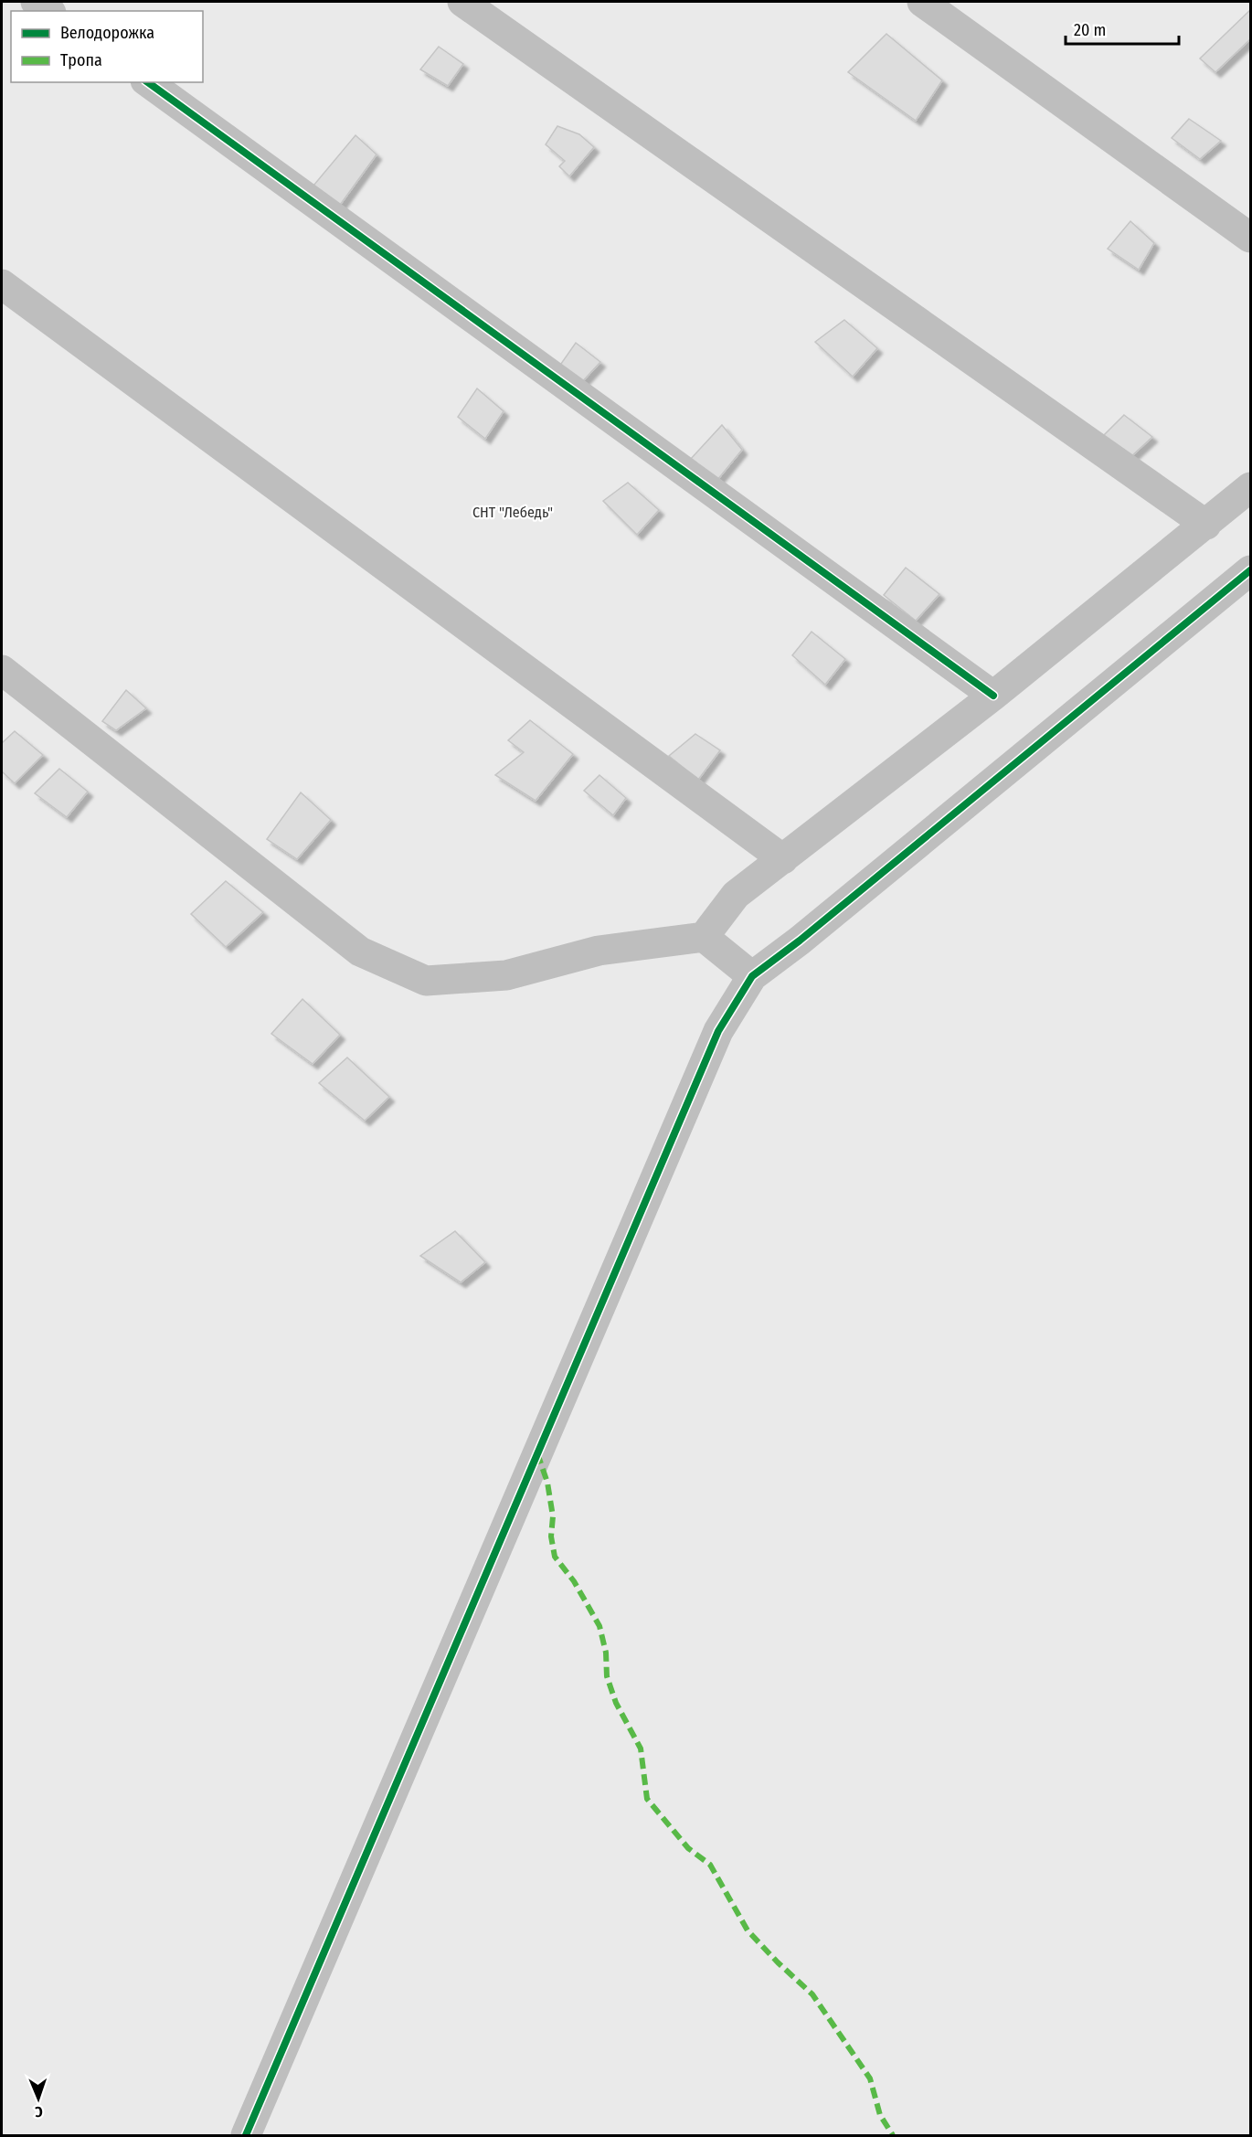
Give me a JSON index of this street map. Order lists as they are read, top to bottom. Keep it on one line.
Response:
{"parks":["СНТ \"Лебедь\""],"legend":["Велодорожка","Тропа"],"scale_bar":"20 m","north":"bottom"}
